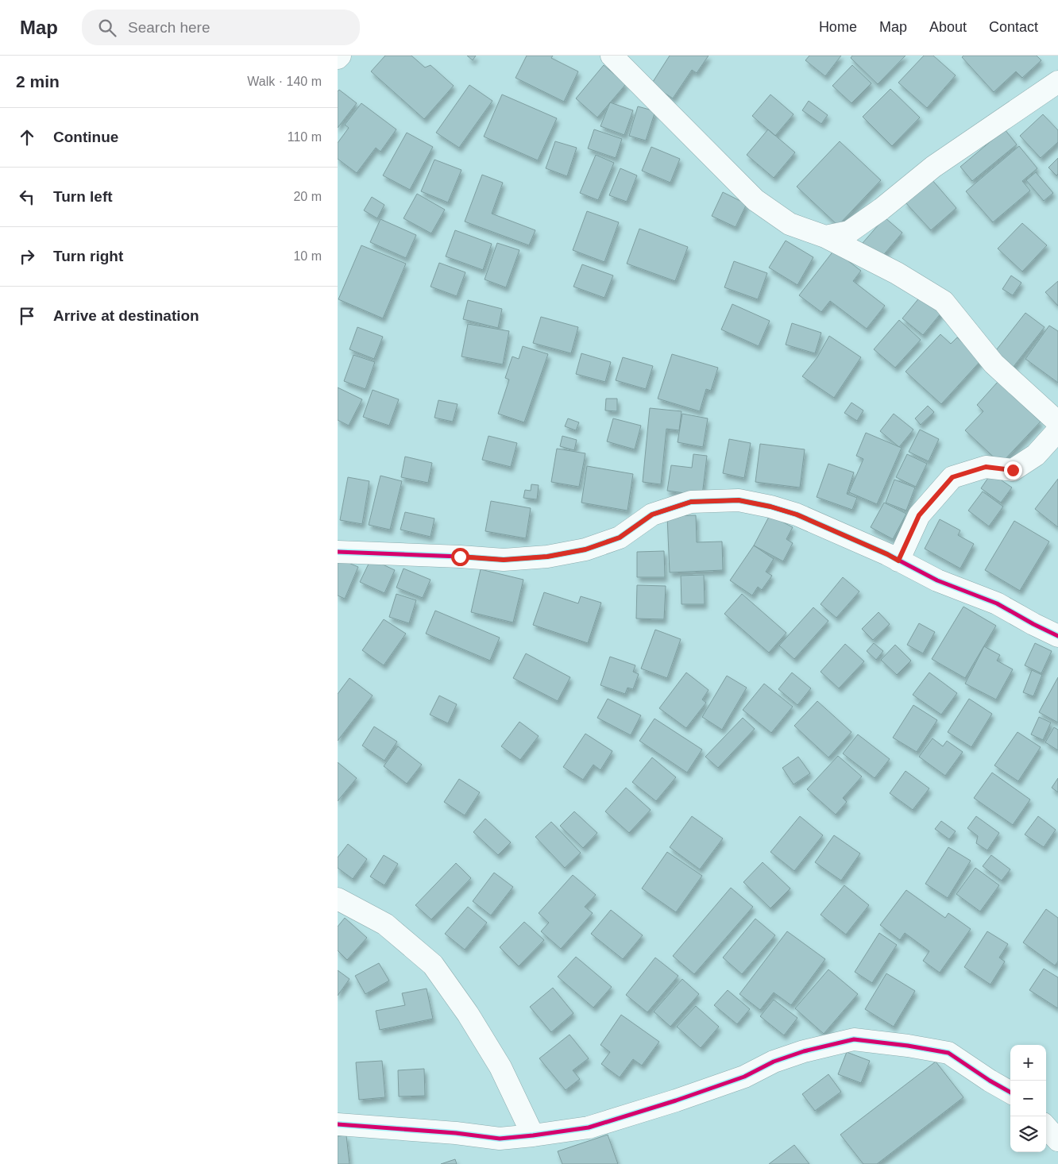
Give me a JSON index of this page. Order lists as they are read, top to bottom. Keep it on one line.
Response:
{"page":{"header":"Map","search":"Search here","nav":["Home","Map","About","Contact"],"heading":["2 min","Walk · 140 m"],"list":[["Continue","110 m"],["Turn left","20 m"],["Turn right","10 m"],"Arrive at destination"],"map_buttons":["+","−"]}}
